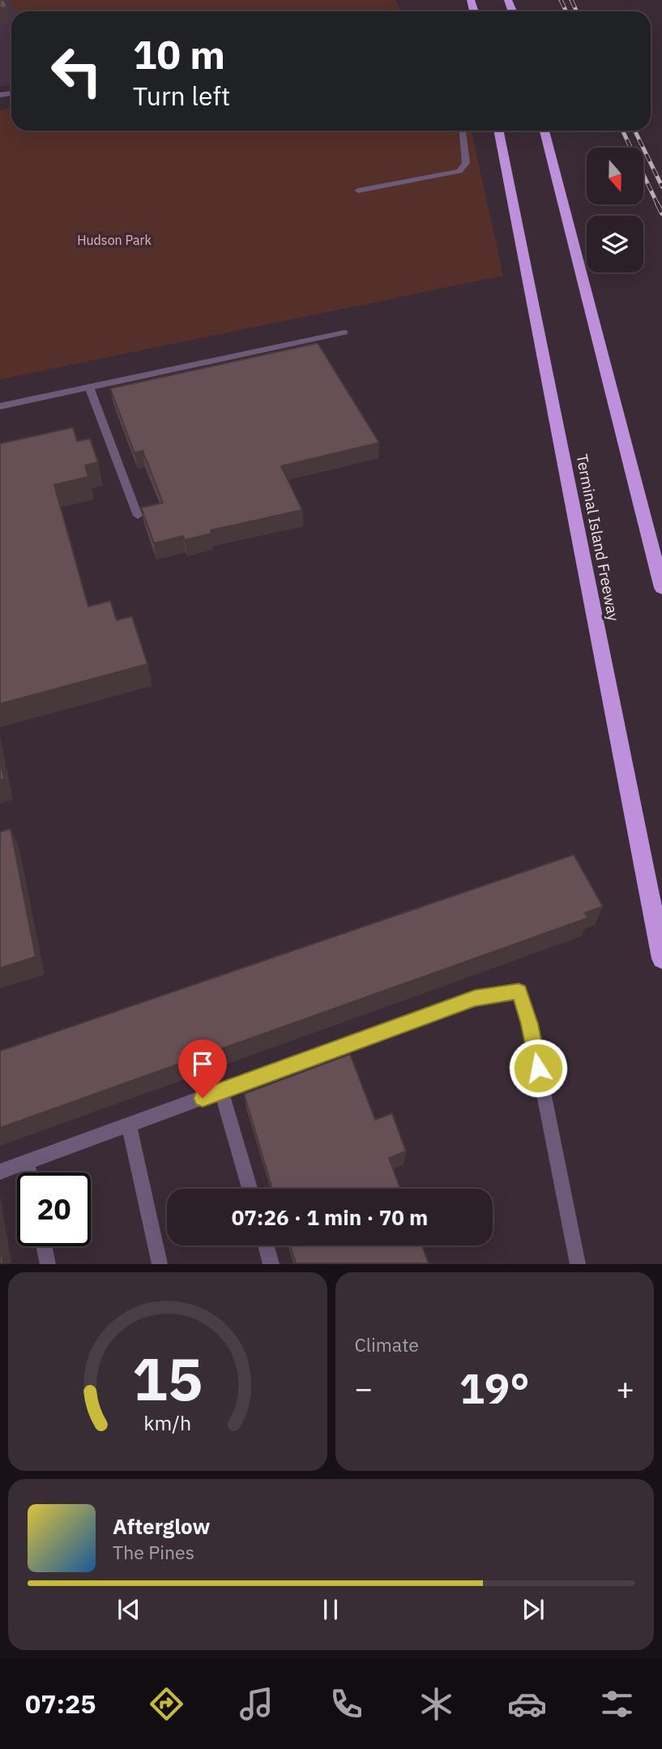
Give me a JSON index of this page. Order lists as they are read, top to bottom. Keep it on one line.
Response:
{"streets":{"highway":["Terminal Island Freeway"]},"parks":["Hudson Park"],"north":"bottom","page":{"turn":["10 m","Turn left"],"limit":"20","trip":"07:26 · 1 min · 70 m","tile":"Climate","heat":["−","19°","+"],"song":["Afterglow","The Pines"],"tabs":"07:25","gauge":["15","km/h"]}}
